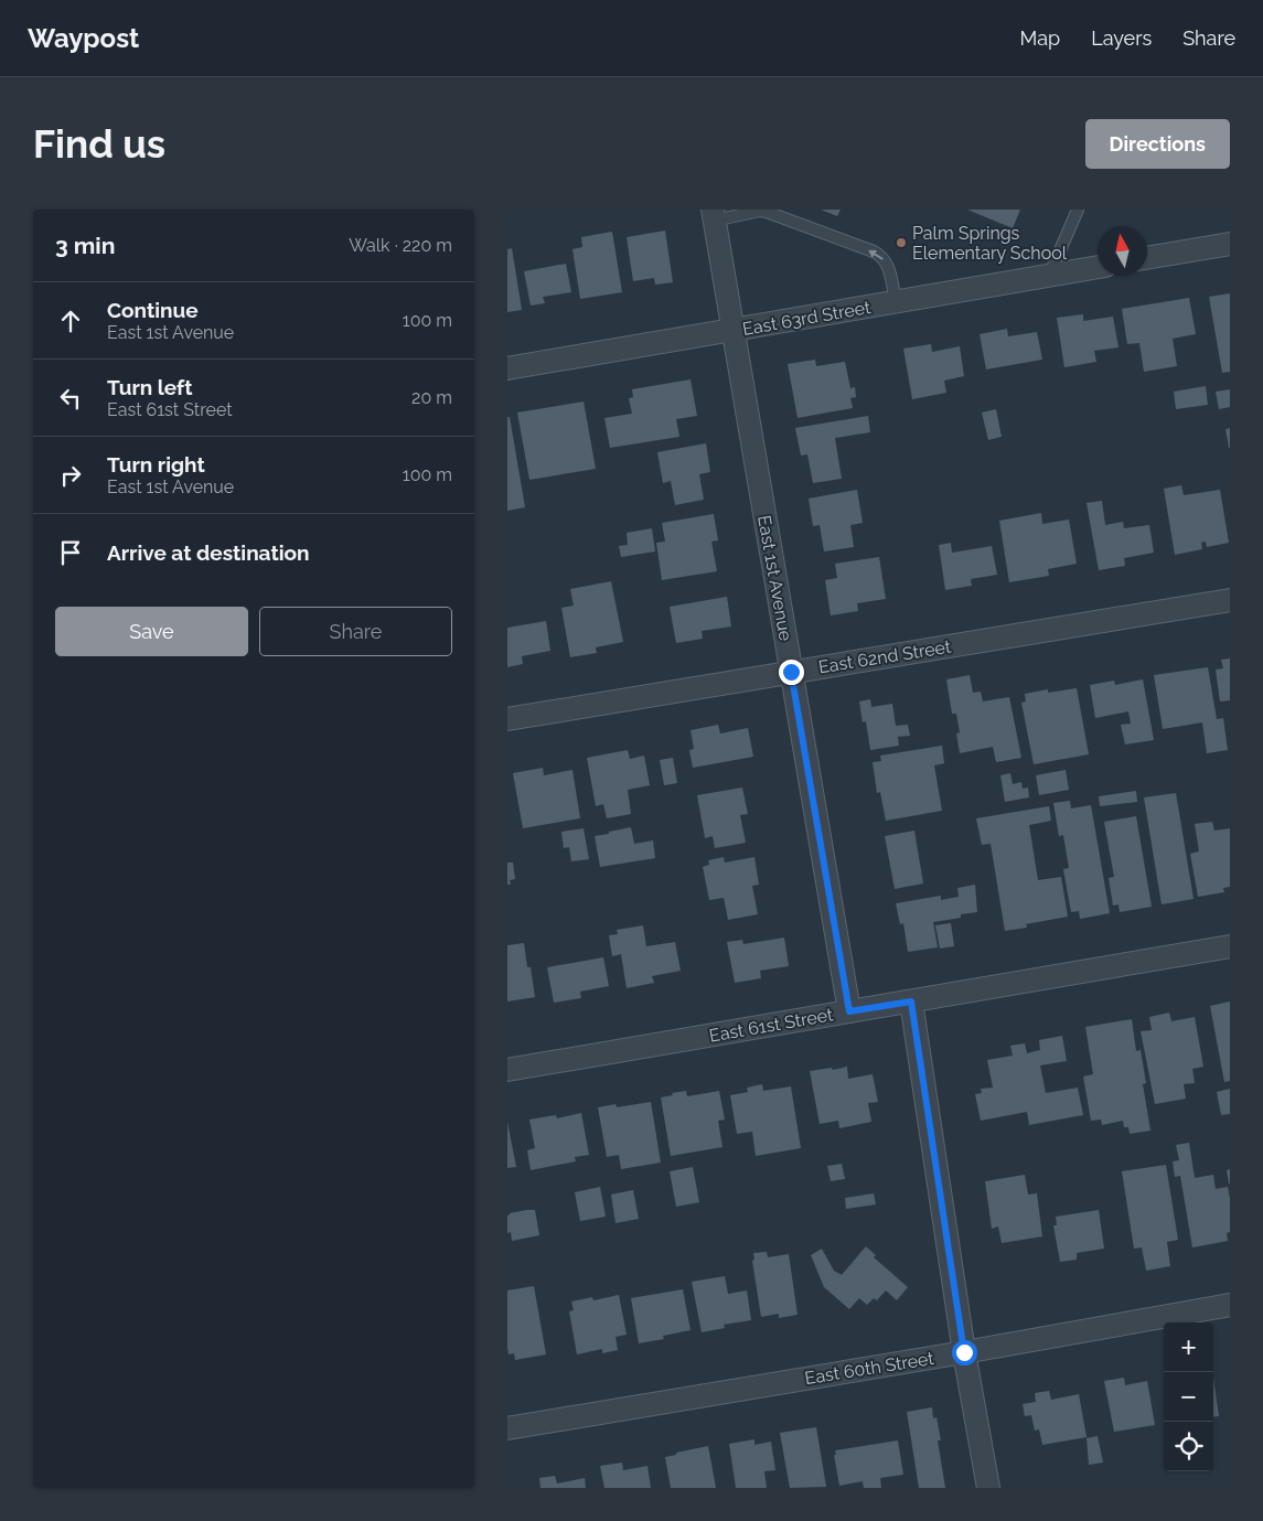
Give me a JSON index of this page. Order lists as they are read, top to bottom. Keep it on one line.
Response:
{"streets":{"street":["East 63rd Street","East 1st Avenue","East 62nd Street","East 61st Street","East 60th Street"]},"crossings":[["East 63rd Street","East 1st Avenue"],["East 1st Avenue","East 62nd Street"],["East 1st Avenue","East 61st Street"]],"places":["Palm Springs Elementary School"],"north":"top","page":{"header":"Waypost","nav":["Map","Layers","Share"],"buttons":["Directions",["Save","Share"]],"title":"Find us","heading":["3 min","Walk · 220 m"],"list":[["Continue","East 1st Avenue","100 m"],["Turn left","East 61st Street","20 m"],["Turn right","East 1st Avenue","100 m"],"Arrive at destination"],"map_buttons":["+","−"]}}
